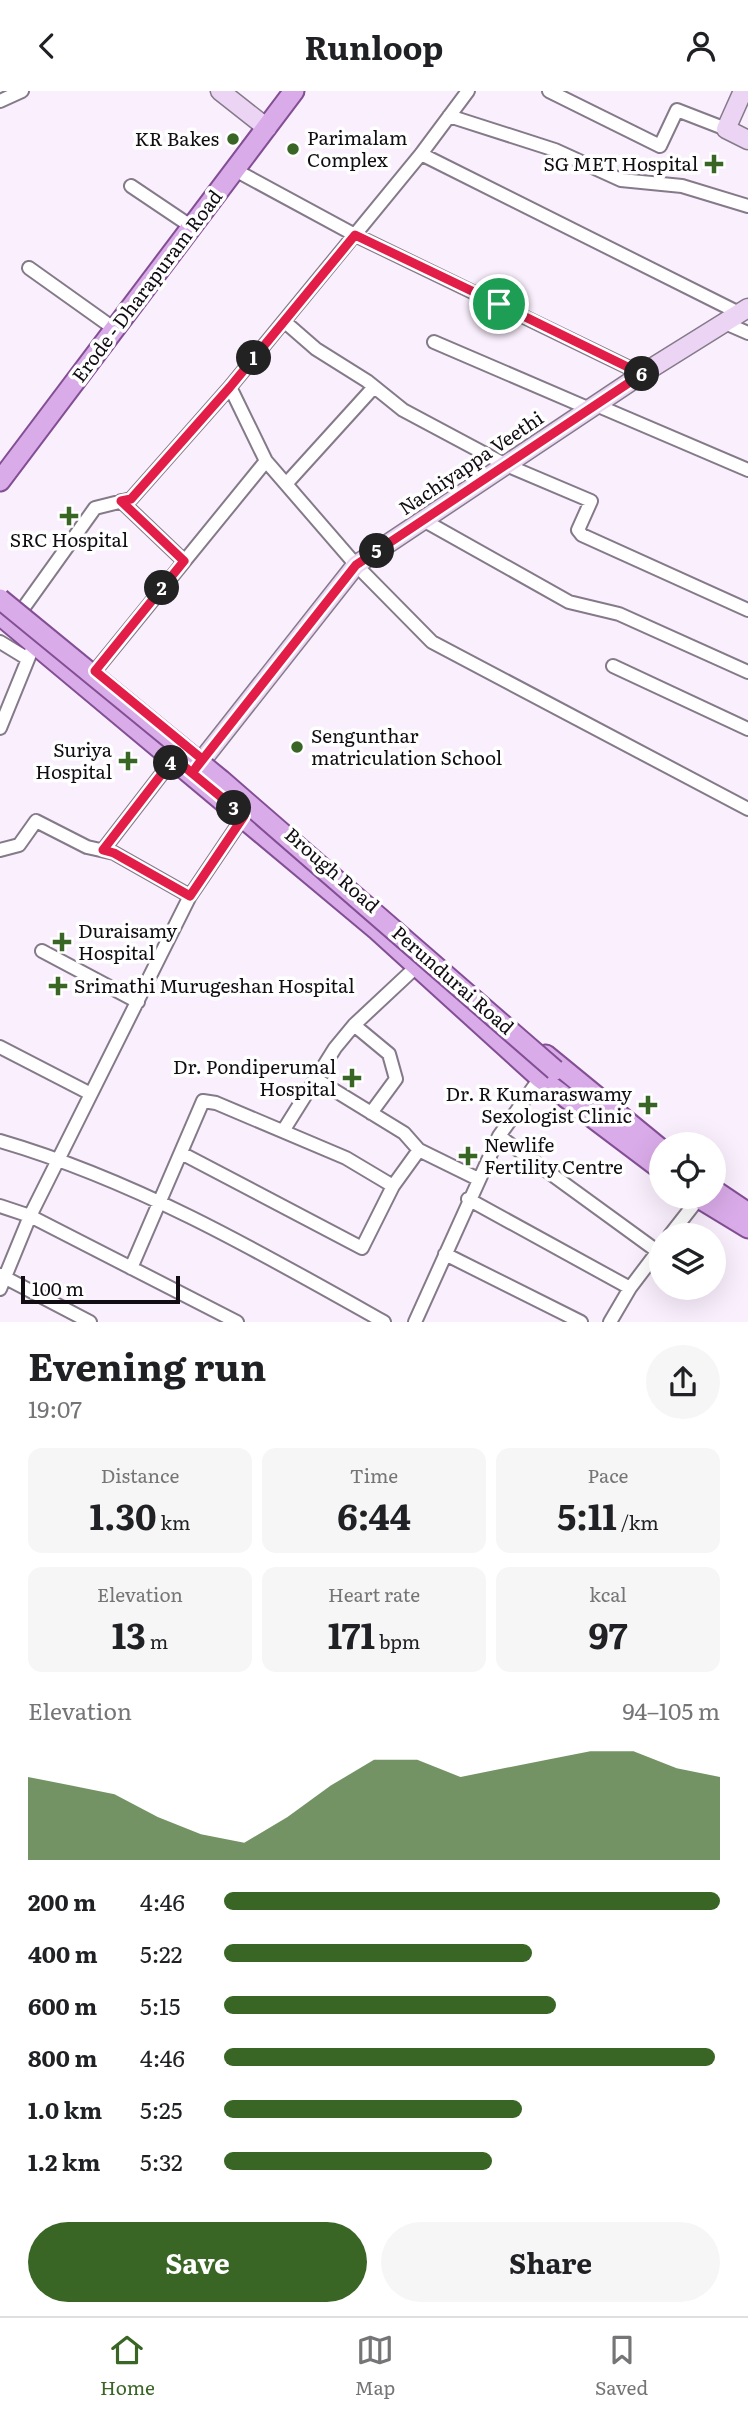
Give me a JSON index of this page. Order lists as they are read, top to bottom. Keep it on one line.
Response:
{"streets":{"main road":["Erode - Dharapuram Road","Brough Road","Perundurai Road"],"street":["Nachiyappa Veethi"]},"crossings":[["Nachiyappa Veethi","Brough Road"],["Brough Road","Perundurai Road"]],"places":{"other":["KR Bakes","Parimalam Complex","Sengunthar matriculation School"],"health":["SG MET Hospital","SRC Hospital","Suriya Hospital","Duraisamy Hospital","Srimathi Murugeshan Hospital","Dr. Pondiperumal Hospital","Dr. R Kumaraswamy Sexologist Clinic","Newlife Fertility Centre"]},"scale_bar":"100 m","page":{"header":"Runloop","pins":["1","6","5","2","4","3"],"scale":"100 m","heading":["Evening run","19:07"],"stats":[["Distance","1.30 km"],["Time","6:44"],["Pace","5:11 /km"],["Elevation","13 m"],["Heart rate","171 bpm"],["kcal","97"]],"chart":["Elevation","94–105 m"],"list":[{"name":"200 m","note":"4:46"},{"name":"400 m","note":"5:22"},{"name":"600 m","note":"5:15"},{"name":"800 m","note":"4:46"},{"name":"1.0 km","note":"5:25"},{"name":"1.2 km","note":"5:32"}],"buttons":["Save","Share"],"tabs":["Home","Map","Saved"]}}
